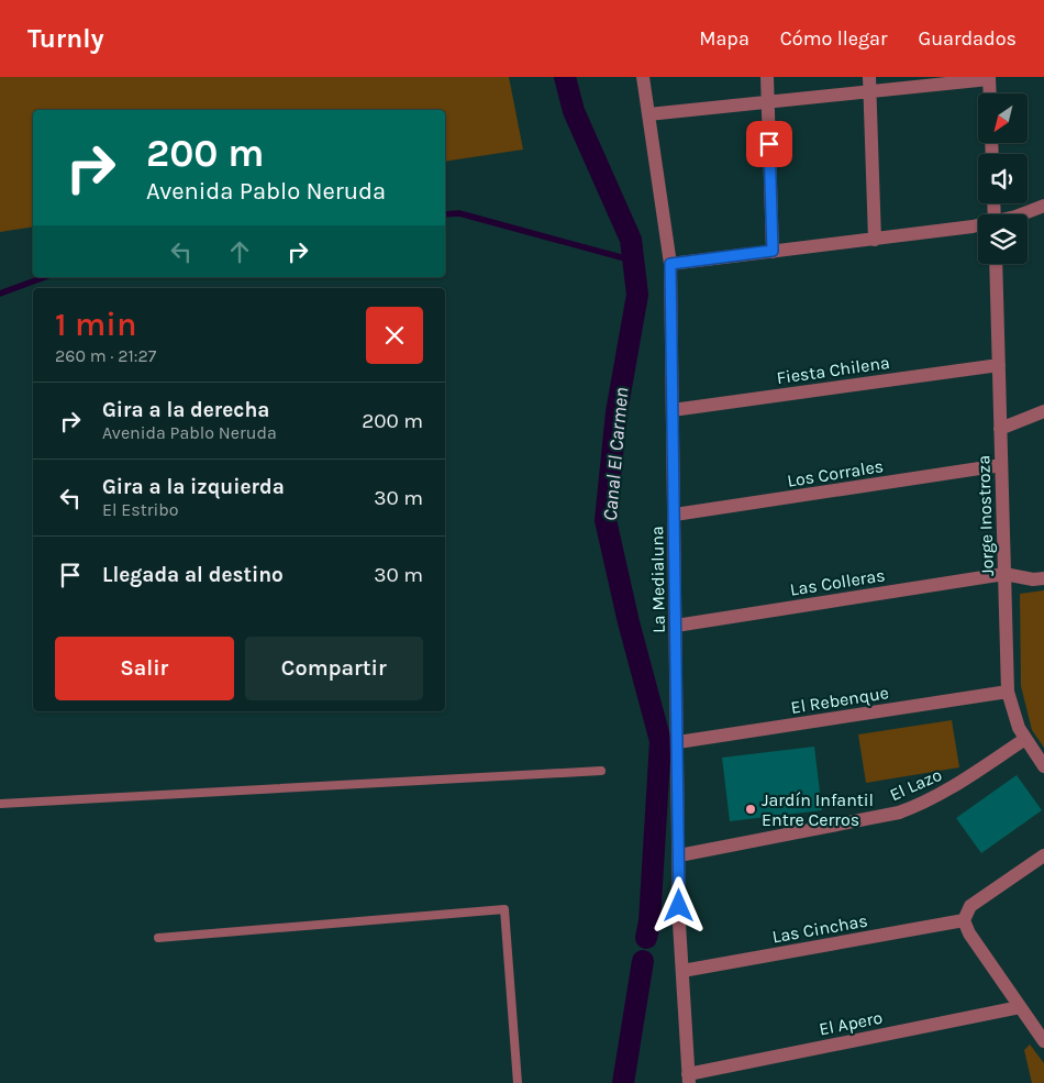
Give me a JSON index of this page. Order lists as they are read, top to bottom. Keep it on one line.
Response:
{"streets":{"street":["Fiesta Chilena","Los Corrales","Jorge Inostroza","La Medialuna","Las Colleras","El Rebenque","El Lazo","Las Cinchas","El Apero"]},"crossings":[["Fiesta Chilena","Jorge Inostroza"],["Fiesta Chilena","La Medialuna"],["Los Corrales","Jorge Inostroza"],["Los Corrales","La Medialuna"],["Jorge Inostroza","Las Colleras"],["Jorge Inostroza","El Rebenque"],["Jorge Inostroza","El Lazo"],["La Medialuna","Las Colleras"],["La Medialuna","El Rebenque"],["La Medialuna","El Lazo"],["La Medialuna","Las Cinchas"],["La Medialuna","El Apero"]],"water":["Canal El Carmen"],"places":["Jardín Infantil Entre Cerros"],"north":"bottom left","page":{"header":"Turnly","nav":["Mapa","Cómo llegar","Guardados"],"turn":["200 m","Avenida Pablo Neruda"],"heading":["1 min","260 m · 21:27"],"list":[{"name":"Gira a la derecha","note":"Avenida Pablo Neruda","value":"200 m"},{"name":"Gira a la izquierda","note":"El Estribo","value":"30 m"},{"name":"Llegada al destino","value":"30 m"}],"buttons":["Salir","Compartir"]}}
